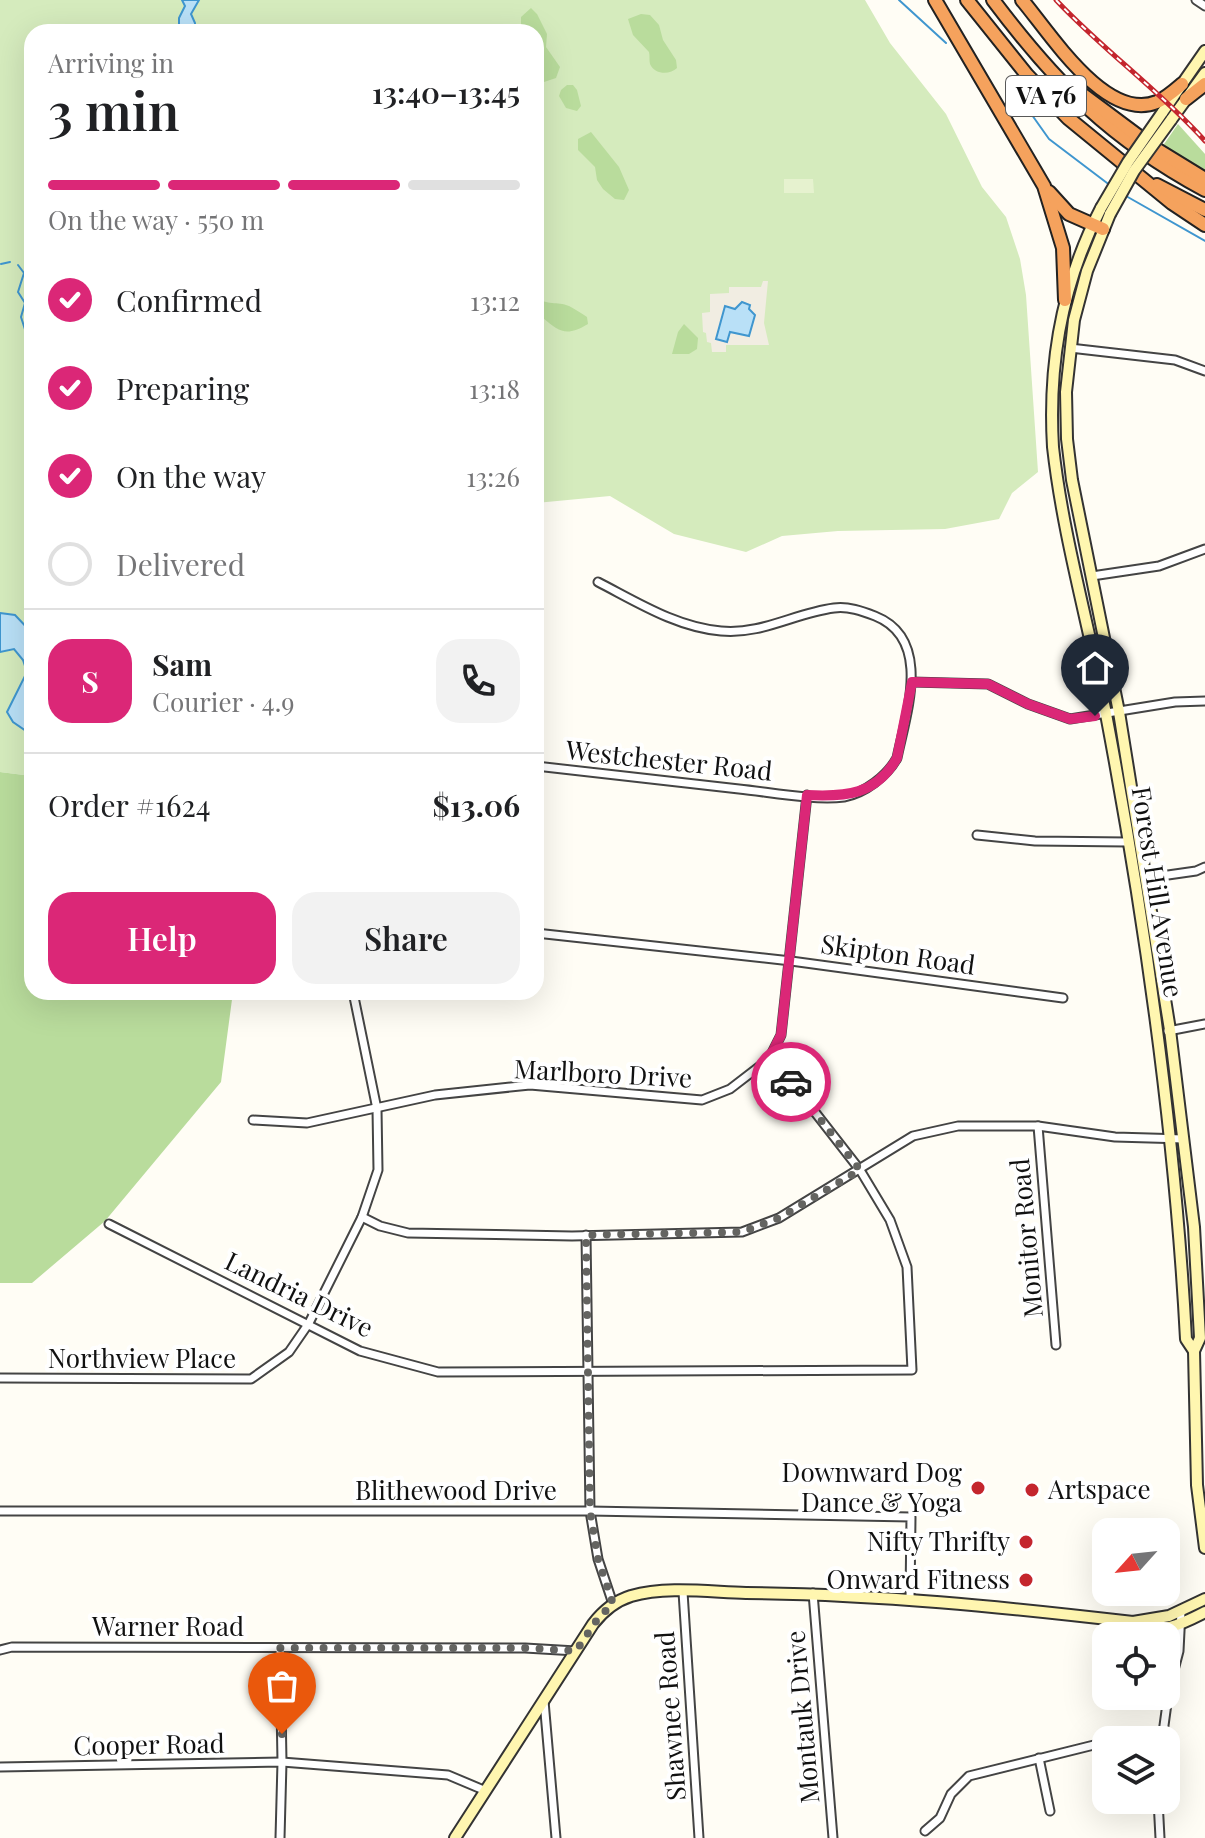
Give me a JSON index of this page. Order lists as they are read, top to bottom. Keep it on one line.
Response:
{"streets":{"highway":["VA 76"],"main road":["Forest Hill Avenue"],"street":["Westchester Road","Skipton Road","Marlboro Drive","Monitor Road","Landria Drive","Northview Place","Blithewood Drive","Warner Road","Shawnee Road","Montauk Drive","Cooper Road"]},"crossings":[["Marlboro Drive","Northview Place"],["Landria Drive","Northview Place"]],"places":["Downward Dog Dance & Yoga","Artspace","Nifty Thrifty","Onward Fitness"],"north":"bottom left","page":{"heading":["3 min","Arriving in","13:40–13:45"],"panel":["Sam","Courier · 4.9","Order #1624","$13.06"],"bar":"On the way · 550 m","list":[["Confirmed","13:12"],["Preparing","13:18"],["On the way","13:26"],"Delivered"],"round":"S","buttons":["Help","Share"]}}
